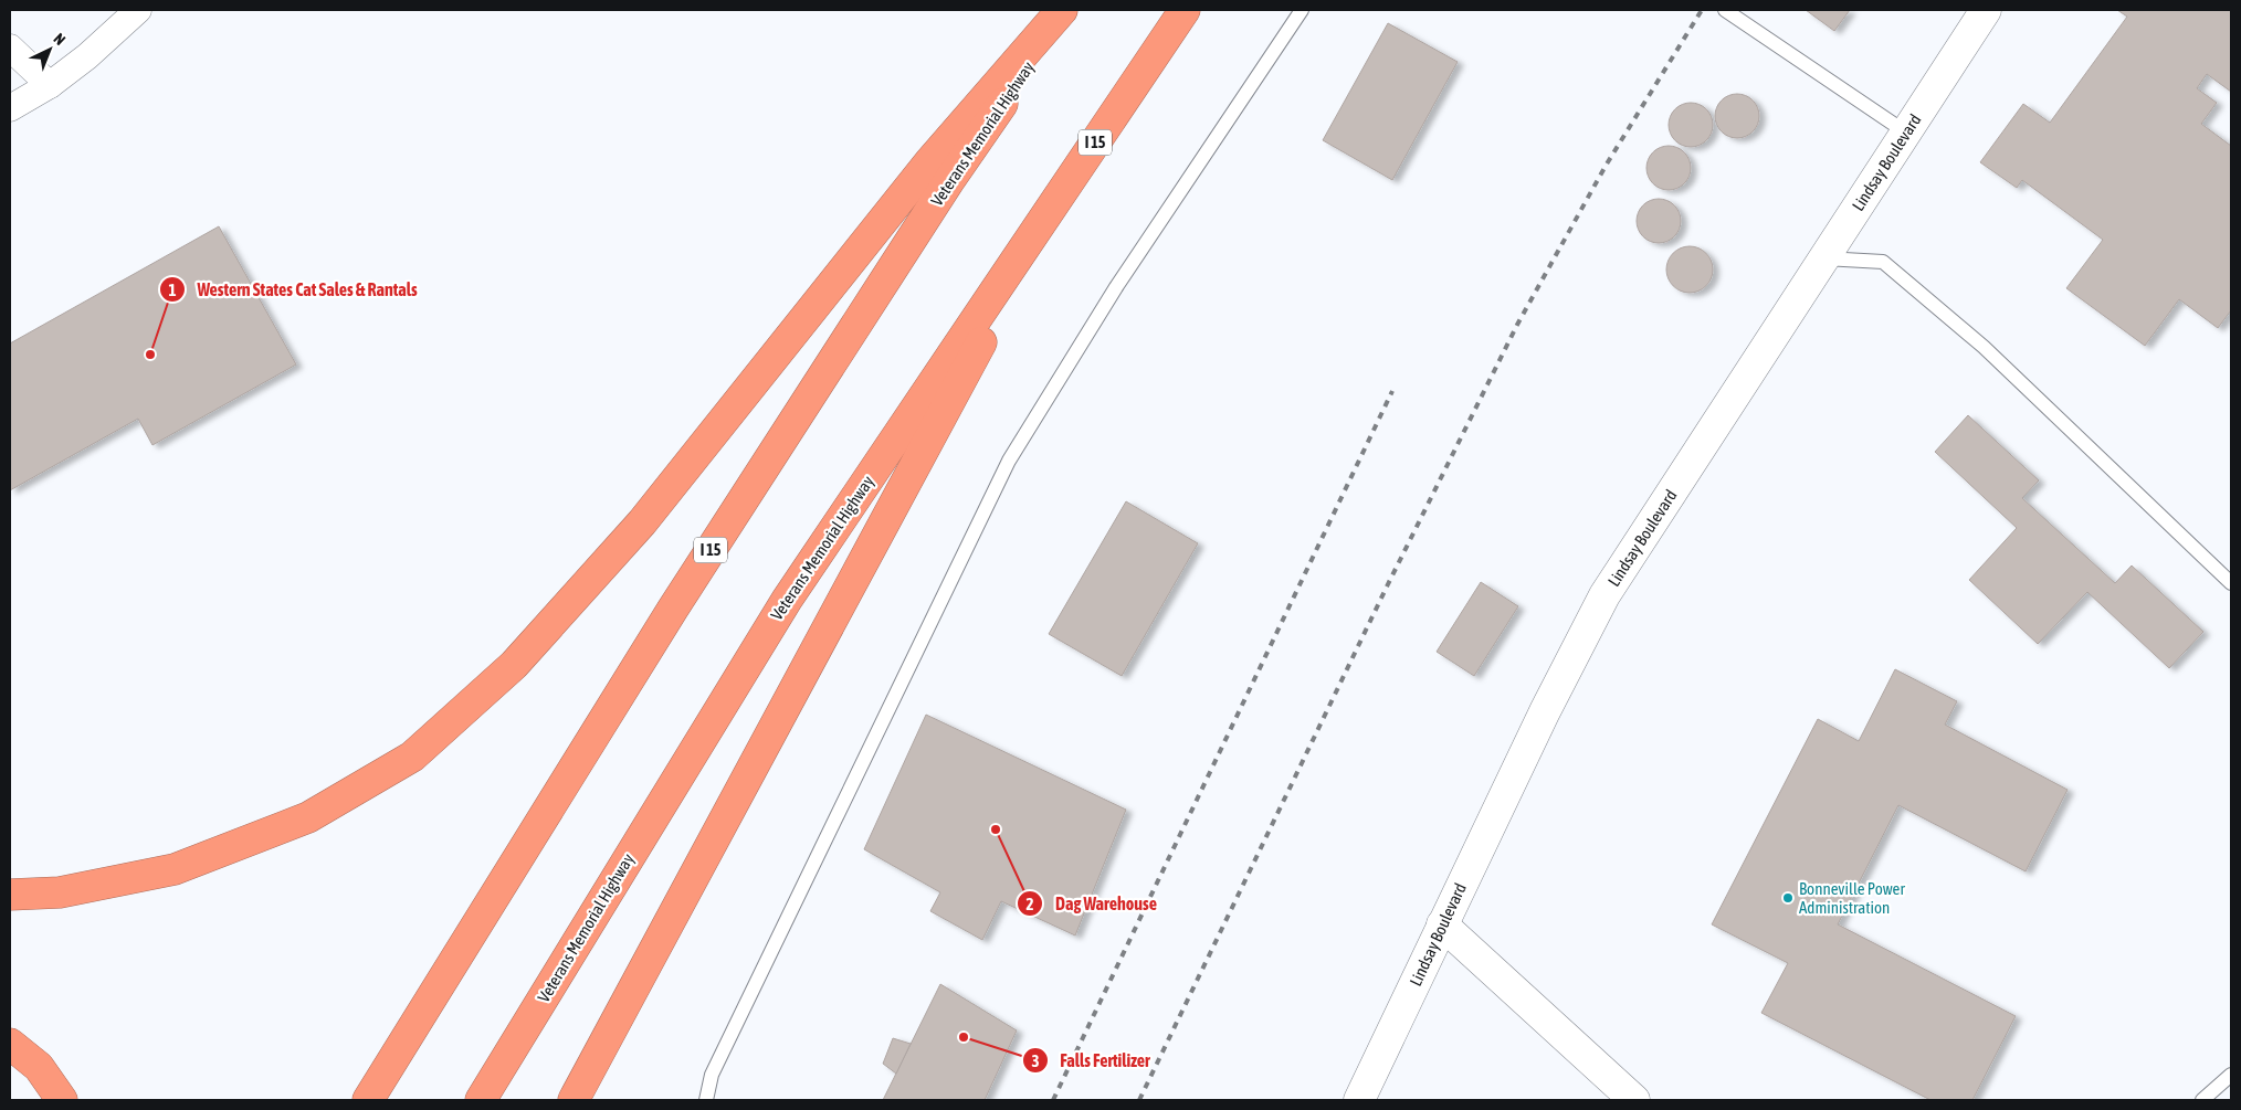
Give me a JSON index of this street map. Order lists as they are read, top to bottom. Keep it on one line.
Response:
{"streets":{"highway":["Veterans Memorial Highway","I 15"],"street":["Lindsay Boulevard"]},"places":["Western States Cat Sales & Rantals","Dag Warehouse","Bonneville Power Administration","Falls Fertilizer"],"north":"top right"}
